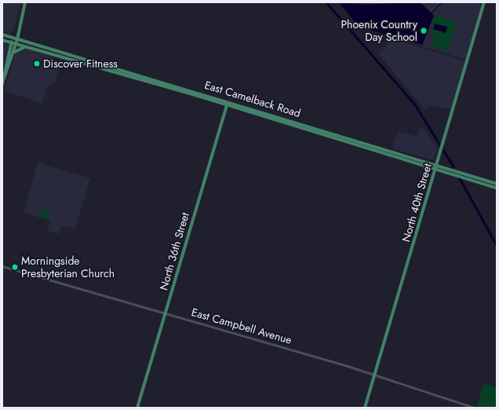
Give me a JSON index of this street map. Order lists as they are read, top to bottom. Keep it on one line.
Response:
{"streets":{"main road":["East Camelback Road","North 40th Street","North 36th Street"],"street":["East Campbell Avenue"]},"crossings":[["East Camelback Road","North 40th Street"],["East Camelback Road","North 36th Street"],["North 40th Street","East Campbell Avenue"],["North 36th Street","East Campbell Avenue"]],"places":["Phoenix Country Day School","Discover Fitness","Morningside Presbyterian Church"]}
